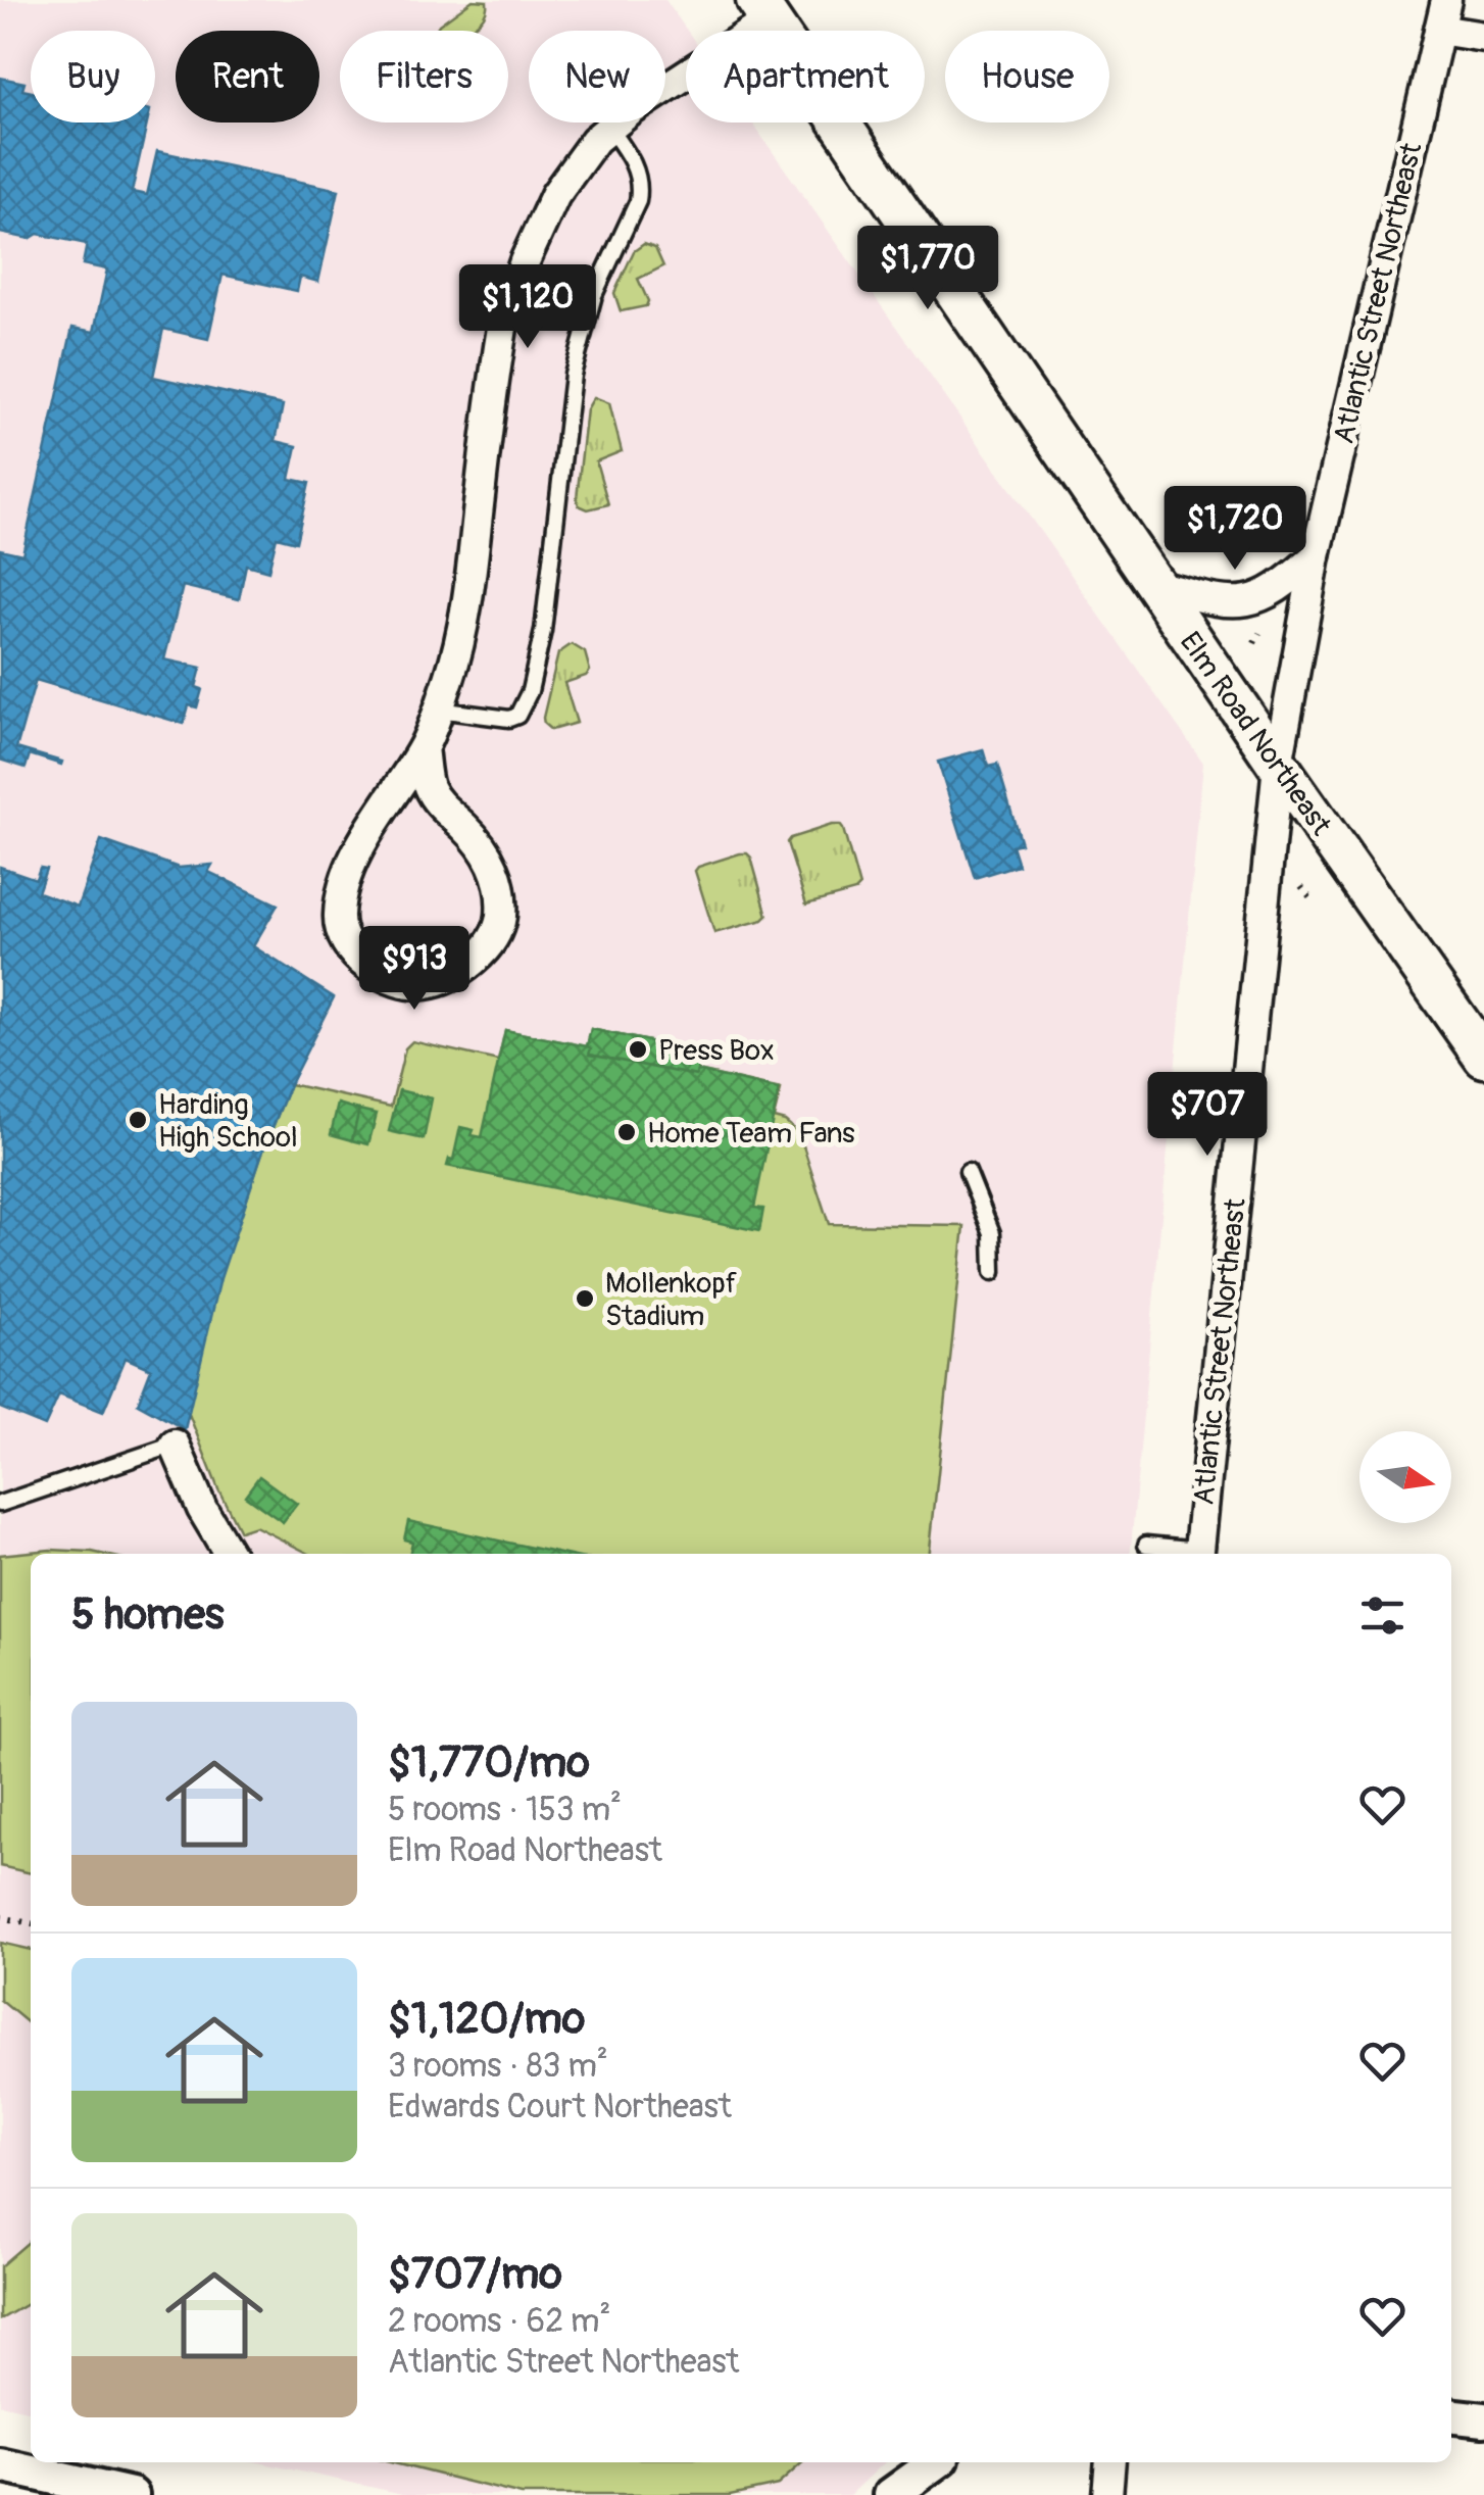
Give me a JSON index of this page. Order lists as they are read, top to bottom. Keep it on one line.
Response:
{"streets":{"main road":["Elm Road Northeast"],"street":["Atlantic Street Northeast"]},"crossings":[["Atlantic Street Northeast","Elm Road Northeast"]],"places":["Press Box","Harding High School","Home Team Fans","Mollenkopf Stadium"],"north":"right","page":{"chip":["Buy","Rent","Filters","New","Apartment","House"],"price":["$1,770","$1,120","$1,720","$913","$707"],"heading":"5 homes","list":[{"name":"$1,770/mo","note":"5 rooms · 153 m² · Elm Road Northeast"},{"name":"$1,120/mo","note":"3 rooms · 83 m² · Edwards Court Northeast"},{"name":"$707/mo","note":"2 rooms · 62 m² · Atlantic Street Northeast"}]}}
